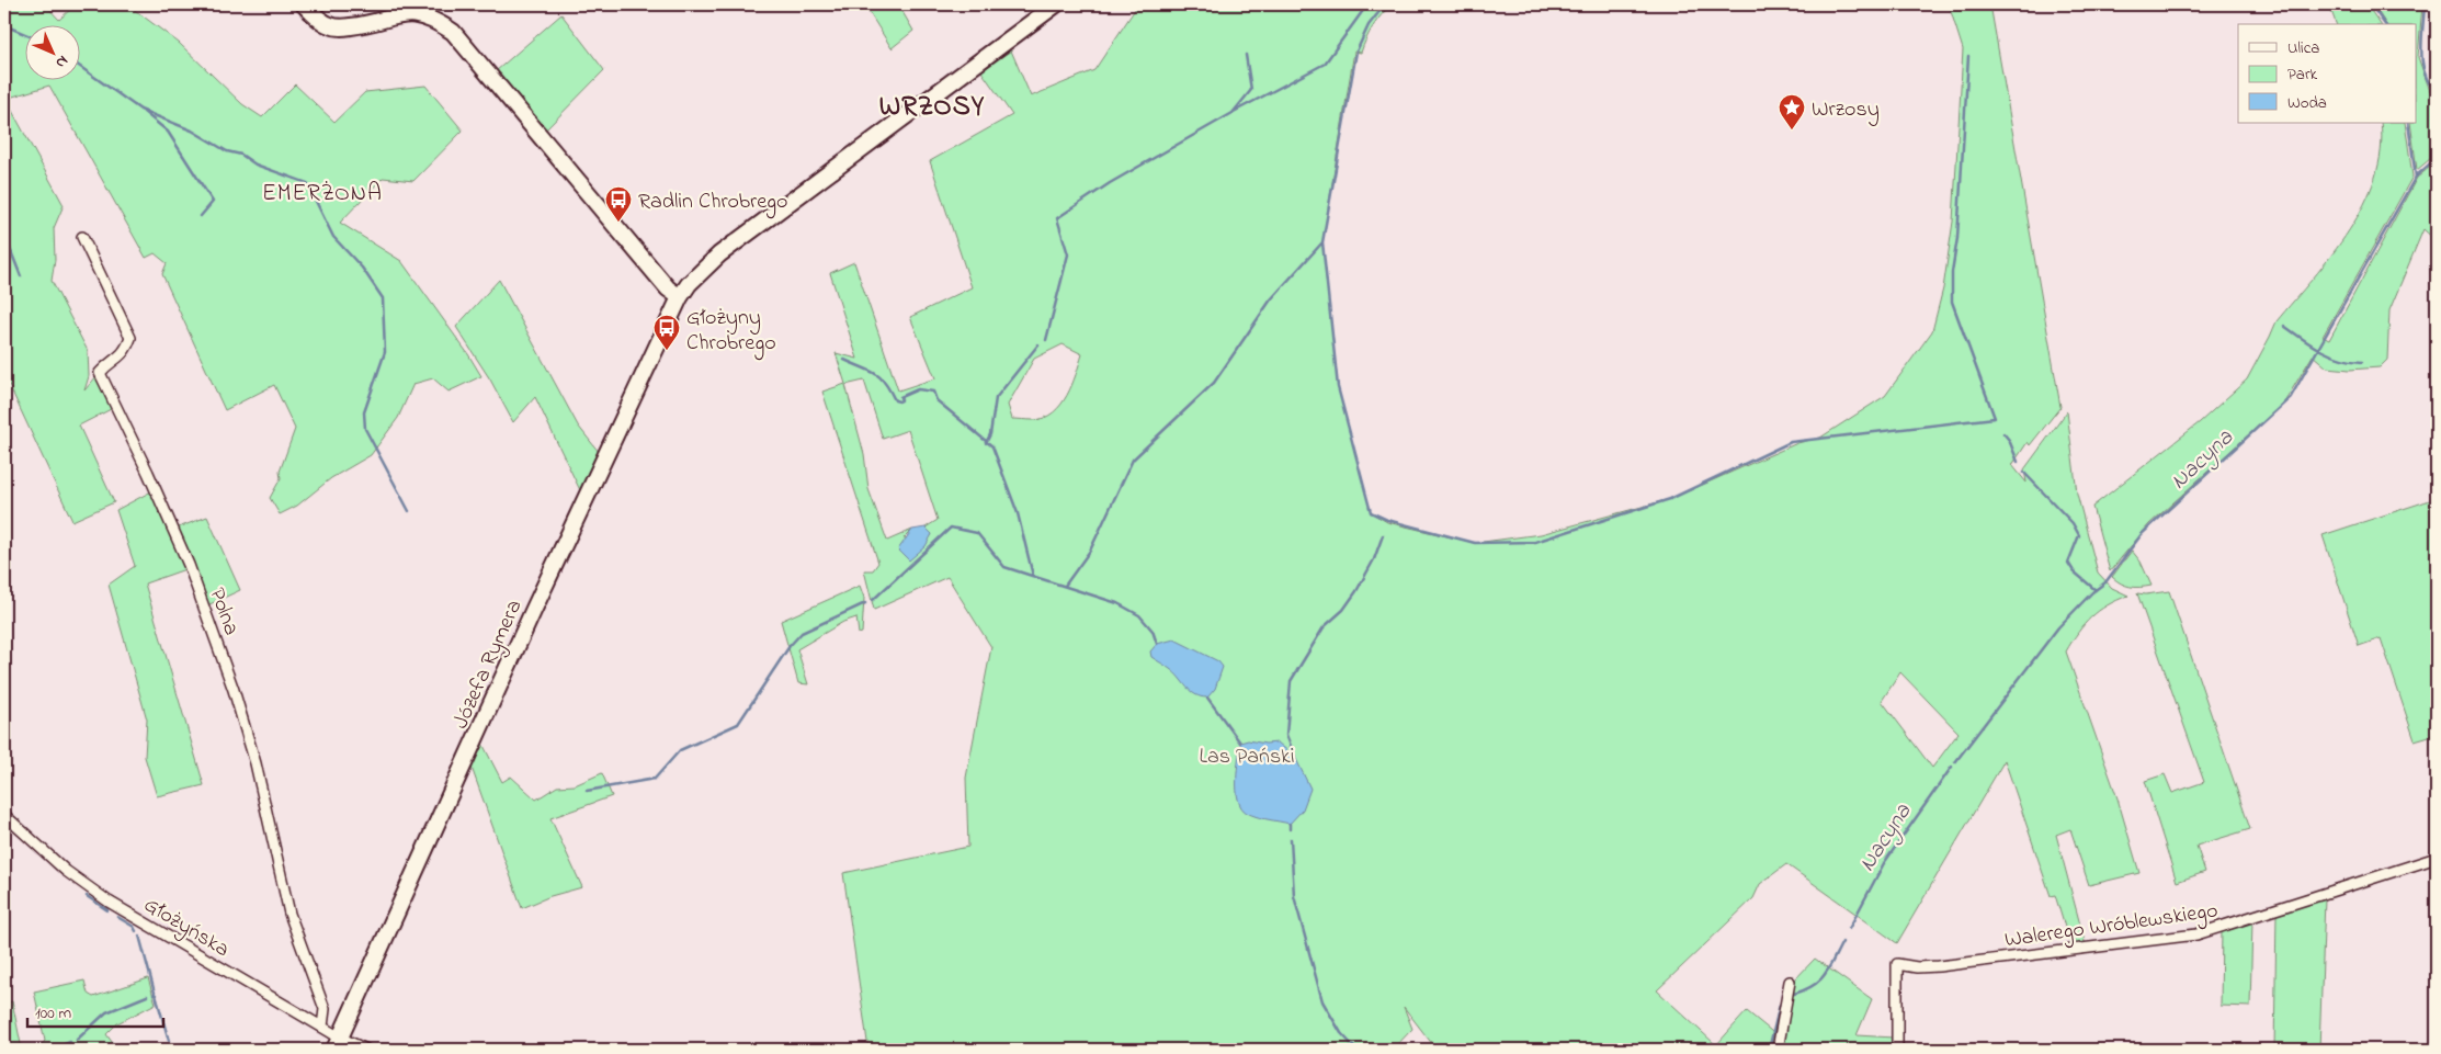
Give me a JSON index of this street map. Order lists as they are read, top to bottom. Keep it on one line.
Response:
{"streets":{"street":["Polna","Józefa Rymera","Walerego Wróblewskiego","Głożyńska"]},"crossings":[["Polna","Głożyńska"],["Józefa Rymera","Głożyńska"]],"districts":["WRZOSY","EMERŻONA"],"water":["Nacyna"],"parks":["Las Pański"],"places":{"place":["Wrzosy"],"bus stop":["Radlin Chrobrego","Głożyny Chrobrego"]},"legend":["Ulica","Park","Woda"],"scale_bar":"100 m","north":"bottom right"}
